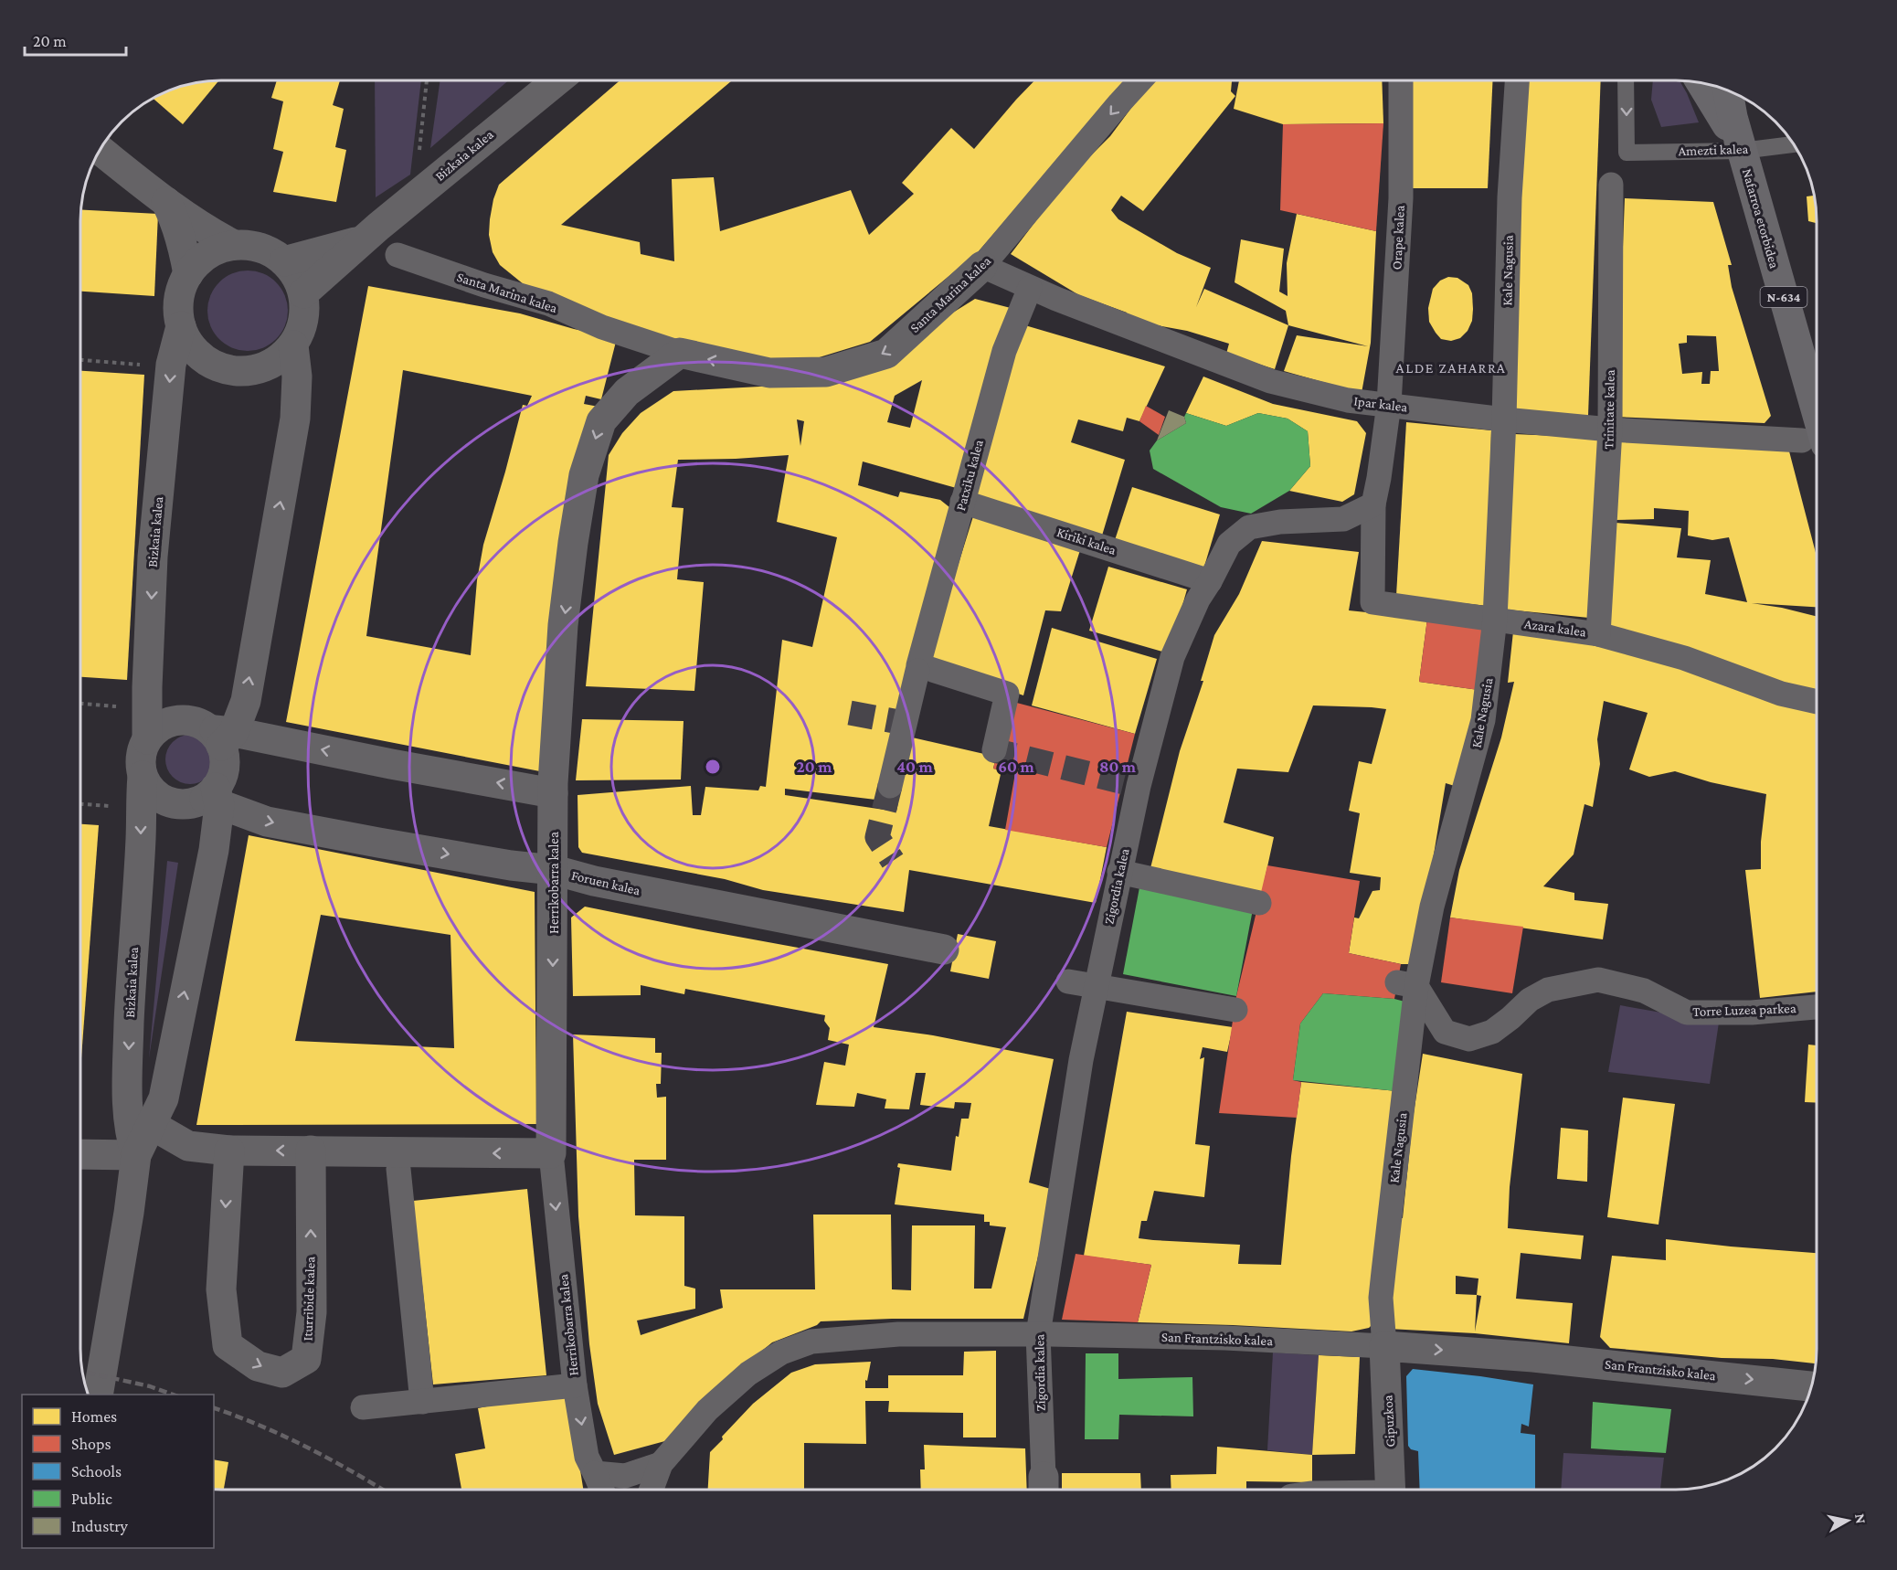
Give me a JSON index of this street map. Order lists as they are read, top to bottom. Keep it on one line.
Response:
{"streets":{"highway":["Nafarroa etorbidea","N-634"],"street":["Bizkaia kalea","Orape kalea","Kale Nagusia","Santa Marina kalea","Ipar kalea","Trinitate kalea","Patxiku kalea","Kiriki kalea","Azara kalea","Herrikobarra kalea","Foruen kalea","Zigordia kalea","Torre Luzea parkea","Iturribide kalea","San Frantzisko kalea","Gipuzkoa"],"lane":["Amezti kalea"]},"crossings":[["Amezti kalea","Nafarroa etorbidea"],["Amezti kalea","N-634"],["Bizkaia kalea","Foruen kalea"],["Nafarroa etorbidea","N-634"],["Nafarroa etorbidea","Ipar kalea"],["Orape kalea","Ipar kalea"],["Kale Nagusia","Ipar kalea"],["Kale Nagusia","Azara kalea"],["Kale Nagusia","Torre Luzea parkea"],["Kale Nagusia","San Frantzisko kalea"],["Kale Nagusia","Gipuzkoa"],["Santa Marina kalea","Ipar kalea"],["Santa Marina kalea","Herrikobarra kalea"],["Ipar kalea","Trinitate kalea"],["Ipar kalea","Patxiku kalea"],["Trinitate kalea","Azara kalea"],["Patxiku kalea","Kiriki kalea"],["Kiriki kalea","Zigordia kalea"],["Azara kalea","Zigordia kalea"],["Herrikobarra kalea","Foruen kalea"],["Zigordia kalea","San Frantzisko kalea"],["San Frantzisko kalea","Gipuzkoa"]],"one_way":["Santa Marina kalea","Herrikobarra kalea","San Frantzisko kalea"],"districts":["ALDE ZAHARRA"],"legend":["Homes","Shops","Schools","Public","Industry"],"scale_bar":"20 m","north":"right","rings":["20 m","40 m","60 m","80 m"]}
